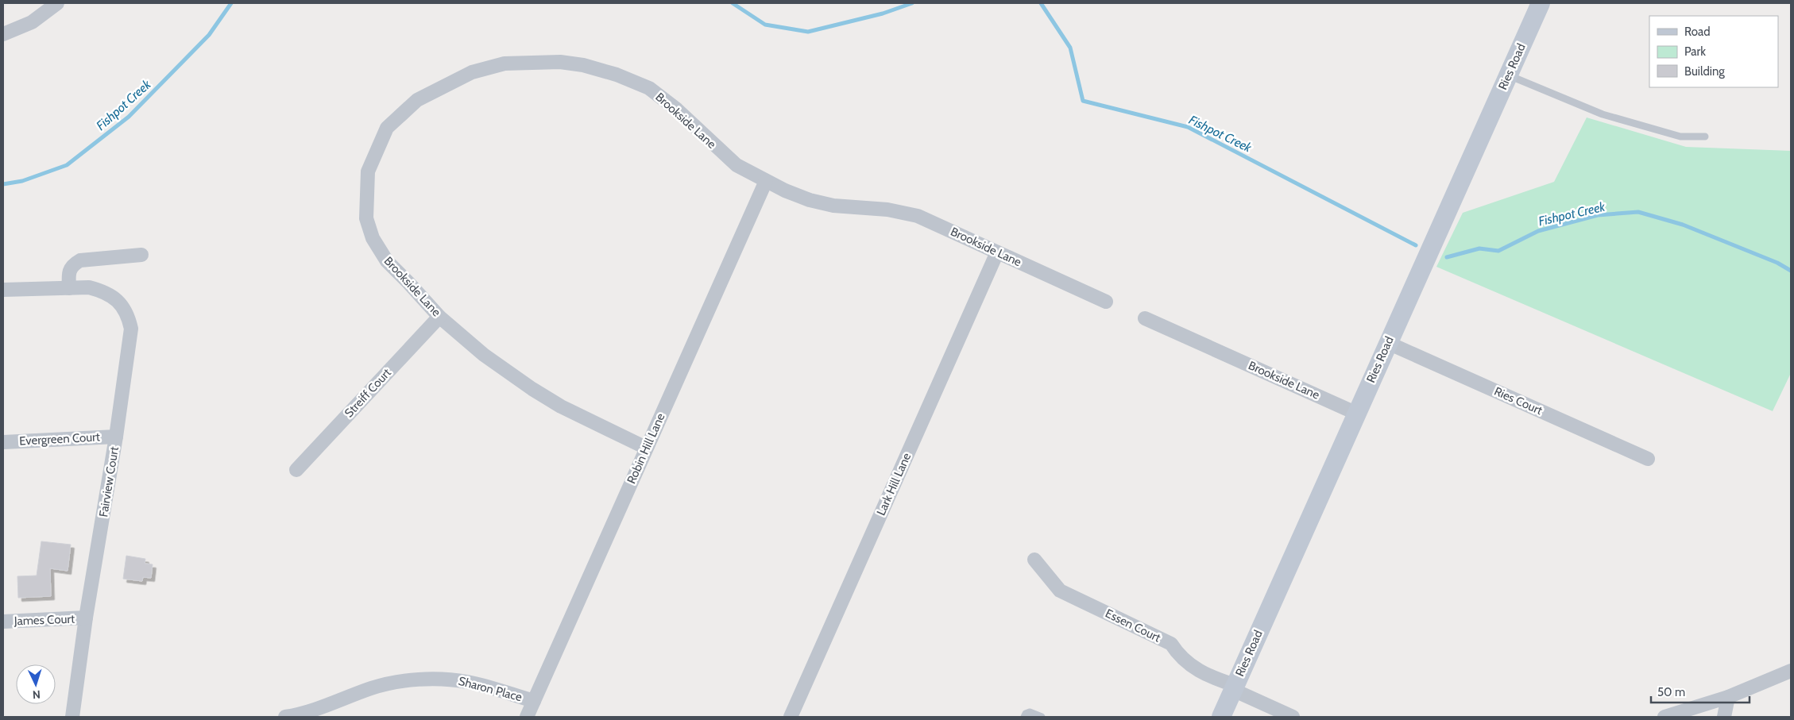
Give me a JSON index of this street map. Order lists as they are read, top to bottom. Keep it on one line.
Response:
{"streets":{"street":["Ries Road","Brookside Lane","Streiff Court","Ries Court","Evergreen Court","Robin Hill Lane","Fairview Court","Lark Hill Lane","James Court","Essen Court","Sharon Place"]},"crossings":[["Ries Road","Brookside Lane"],["Ries Road","Ries Court"],["Ries Road","Essen Court"],["Brookside Lane","Streiff Court"],["Brookside Lane","Robin Hill Lane"],["Brookside Lane","Lark Hill Lane"],["Evergreen Court","Fairview Court"],["Robin Hill Lane","Sharon Place"],["Fairview Court","James Court"]],"water":["Fishpot Creek"],"legend":["Road","Park","Building"],"scale_bar":"50 m","north":"bottom"}
